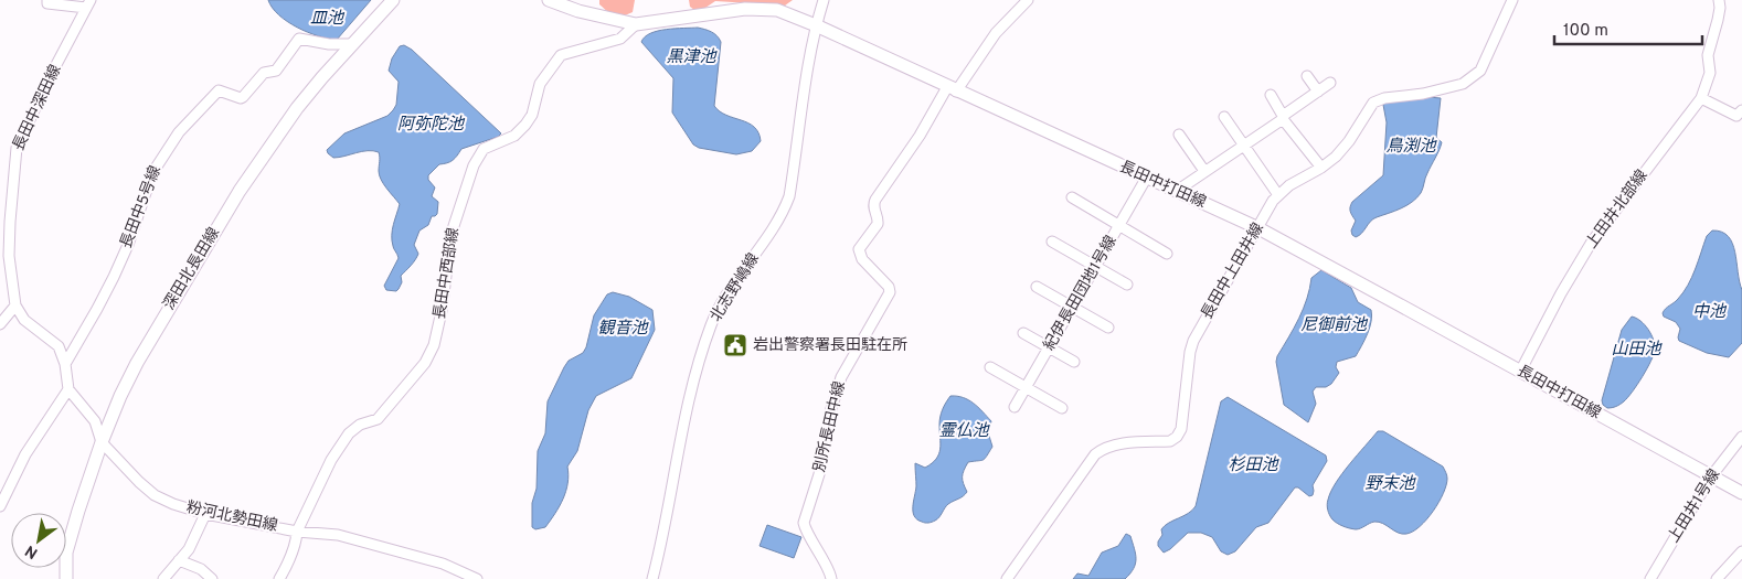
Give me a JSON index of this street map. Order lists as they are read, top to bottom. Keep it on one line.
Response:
{"streets":{"street":["長田中深田線","長田中打田線","長田中5号線","上田井北部線","深田北長田線","長田中上田井線","長田中西部線","北志野嶋線","紀伊長田団地1号線","別所長田中線","上田井1号線","粉河北勢田線"]},"crossings":[["長田中打田線","上田井北部線"],["長田中打田線","長田中上田井線"],["長田中打田線","長田中西部線"],["長田中打田線","北志野嶋線"],["長田中打田線","紀伊長田団地1号線"],["長田中打田線","別所長田中線"],["長田中打田線","上田井1号線"],["長田中5号線","深田北長田線"],["深田北長田線","粉河北勢田線"],["長田中西部線","粉河北勢田線"]],"water":["皿池","黒津池","阿弥陀池","鳥渕池","中池","尼御前池","観音池","山田池","霊仏池","杉田池","野末池"],"places":{"public building":["岩出警察署長田駐在所"]},"scale_bar":"100 m","north":"bottom left"}
